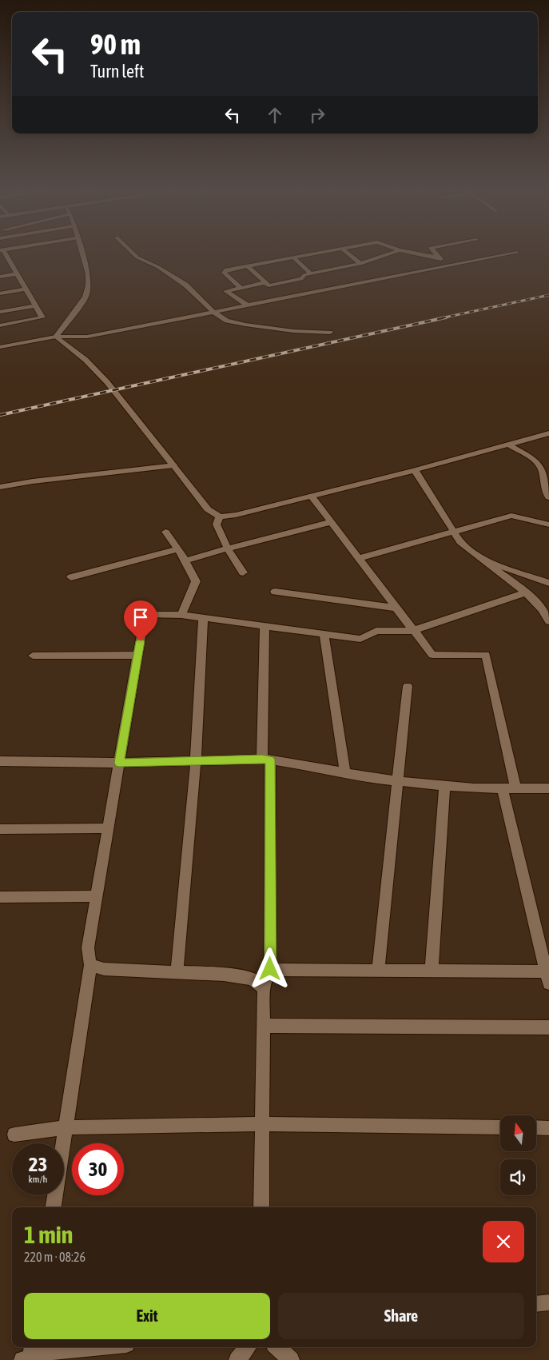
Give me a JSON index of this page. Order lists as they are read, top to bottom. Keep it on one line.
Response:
{"north":"top","page":{"turn":["90 m","Turn left"],"speed":"23 km/h","limit":"30","heading":["1 min","220 m · 08:26"],"buttons":["Exit","Share"]}}
